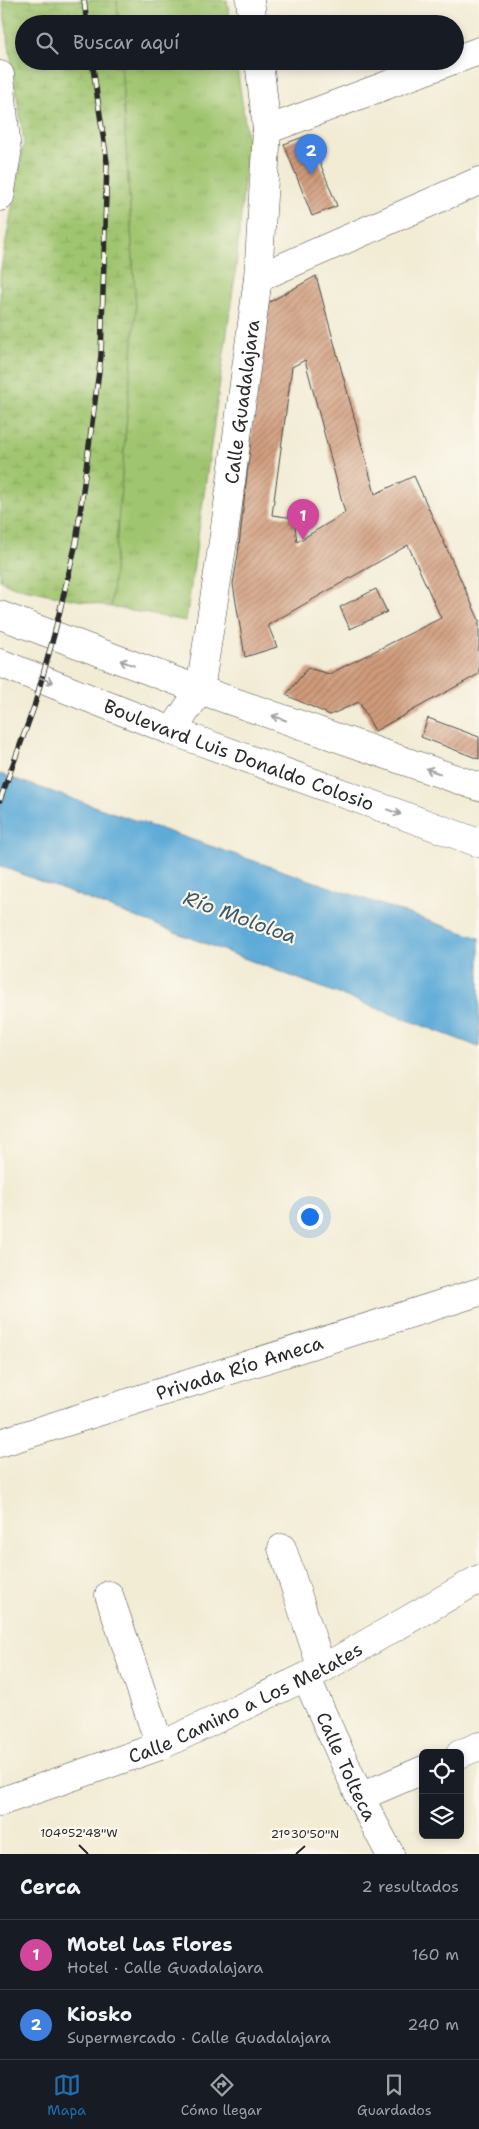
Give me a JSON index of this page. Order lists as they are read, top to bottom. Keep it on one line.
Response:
{"streets":{"street":["Calle Guadalajara","Boulevard Luis Donaldo Colosio","Privada Río Ameca","Calle Camino a Los Metates","Calle Tolteca"]},"crossings":[["Calle Guadalajara","Boulevard Luis Donaldo Colosio"],["Calle Camino a Los Metates","Calle Tolteca"]],"water":["Río Mololoa"],"page":{"search":"Buscar aquí","pins":["2","1"],"heading":["Cerca","2 resultados"],"list":[{"mark":"1","name":"Motel Las Flores","note":"Hotel · Calle Guadalajara","value":"160 m"},{"mark":"2","name":"Kiosko","note":"Supermercado · Calle Guadalajara","value":"240 m"}],"nav":["Mapa","Cómo llegar","Guardados"]},"coordinates":["104°52'48\"W","21°30'50\"N"]}
